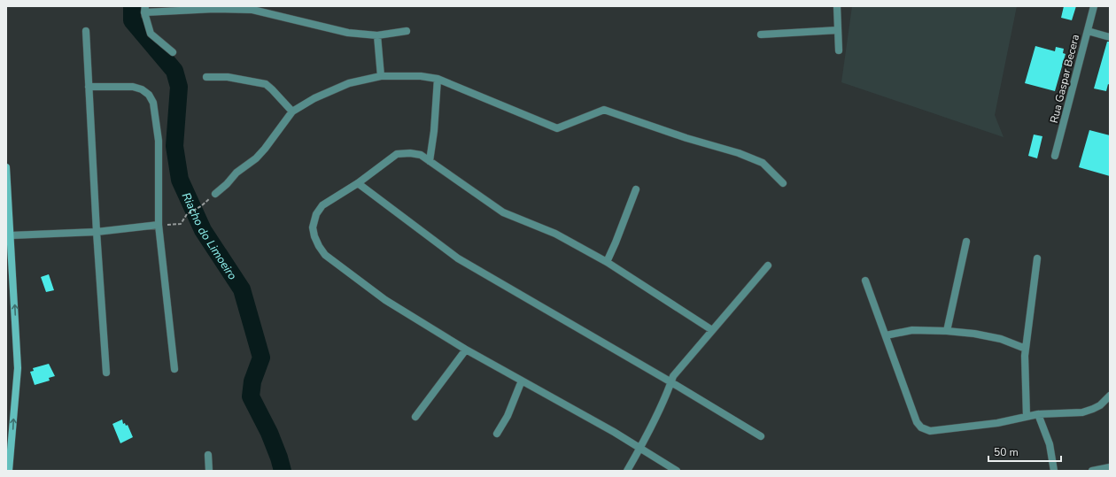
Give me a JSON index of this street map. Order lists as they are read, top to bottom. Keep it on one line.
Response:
{"streets":{"street":["Rua Gaspar Becera"]},"water":["Riacho do Limoeiro"],"scale_bar":"50 m"}
